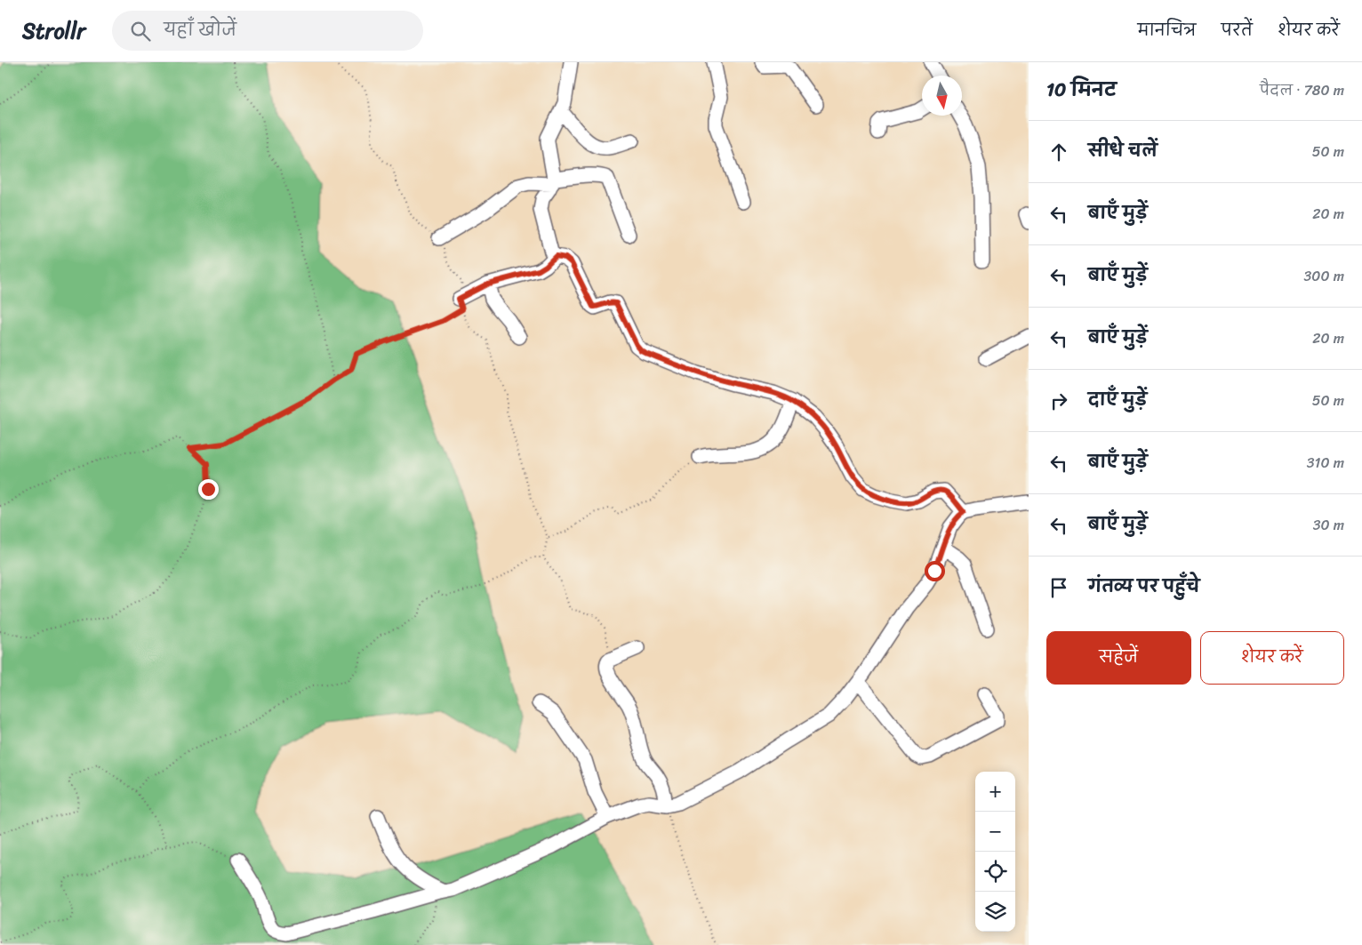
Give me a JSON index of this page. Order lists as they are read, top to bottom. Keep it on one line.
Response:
{"north":"bottom","page":{"header":"Strollr","search":"यहाँ खोजें","nav":["मानचित्र","परतें","शेयर करें"],"heading":["10 मिनट","पैदल · 780 m"],"list":[["सीधे चलें","50 m"],["बाएँ मुड़ें","20 m"],["बाएँ मुड़ें","300 m"],["बाएँ मुड़ें","20 m"],["दाएँ मुड़ें","50 m"],["बाएँ मुड़ें","310 m"],["बाएँ मुड़ें","30 m"],"गंतव्य पर पहुँचे"],"buttons":["सहेजें","शेयर करें"],"map_buttons":["+","−"]}}
